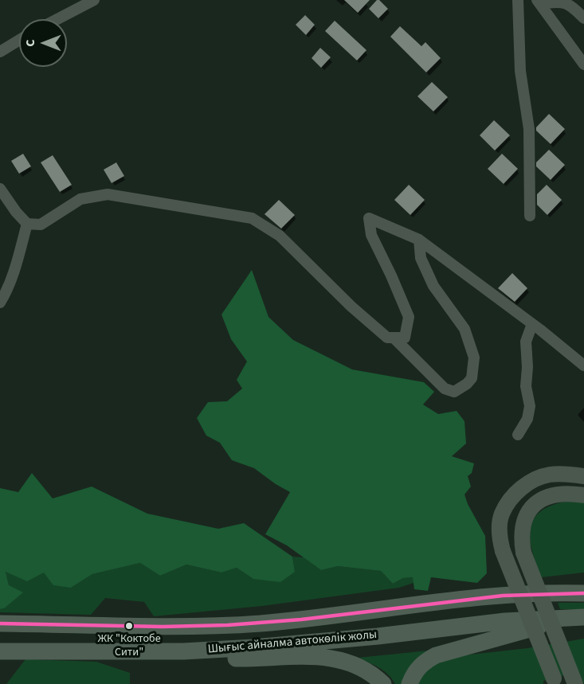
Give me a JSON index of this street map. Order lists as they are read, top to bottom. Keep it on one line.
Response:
{"streets":{"main road":["Шығыс айналма автокөлік жолы"]},"places":["ЖК \"Коктобе Сити\""],"north":"left"}
